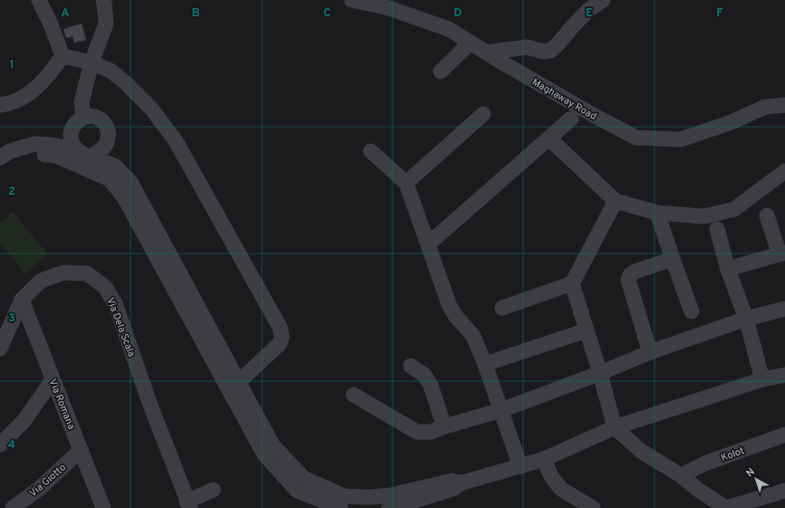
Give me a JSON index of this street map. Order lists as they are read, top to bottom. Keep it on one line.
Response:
{"streets":{"street":["Maghaway Road","Via Dela Scala","Via Romana","Kolot","Via Giotto"]},"crossings":[["Via Dela Scala","Via Romana"],["Via Romana","Via Giotto"]],"north":"top left","grid":{"columns":["A","B","C","D","E","F"],"rows":["1","2","3","4"]}}
